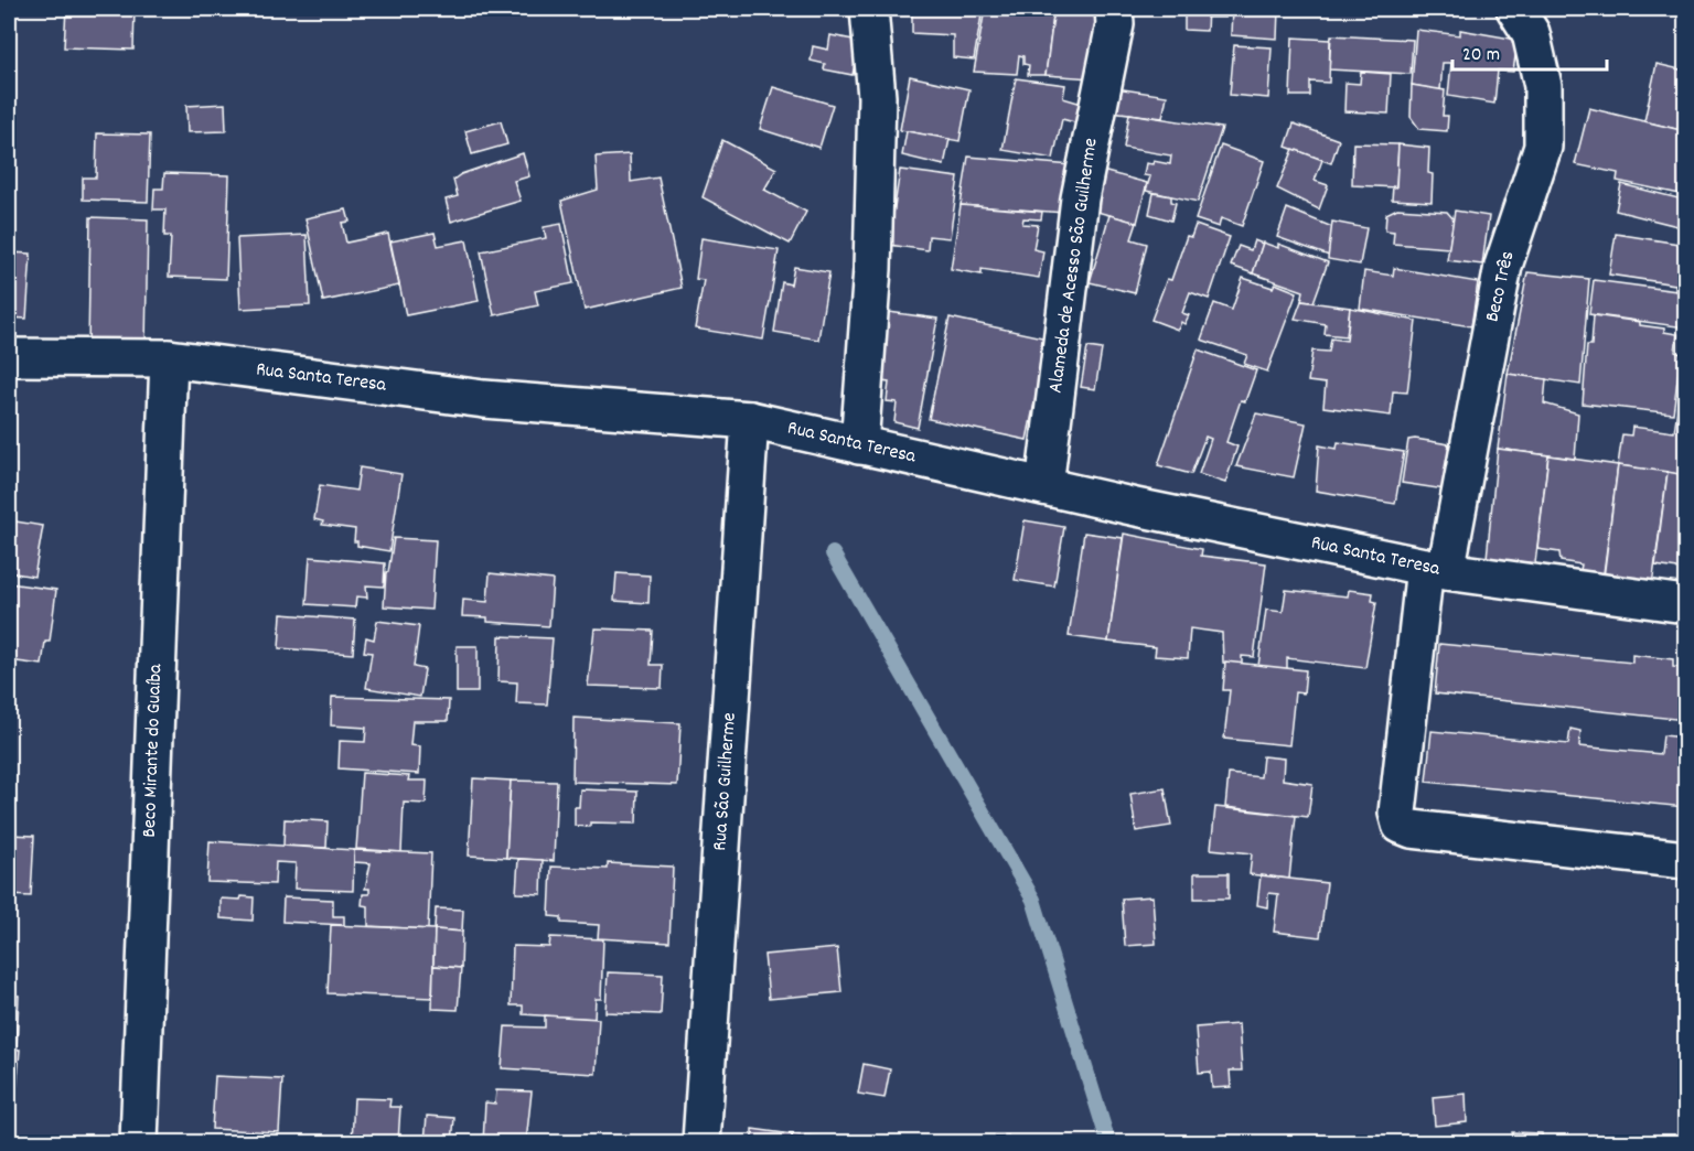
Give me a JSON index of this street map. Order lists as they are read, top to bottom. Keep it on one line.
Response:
{"streets":{"street":["Alameda de Acesso São Guilherme","Beco Três","Rua Santa Teresa","Beco Mirante do Guaíba","Rua São Guilherme"]},"crossings":[["Alameda de Acesso São Guilherme","Rua Santa Teresa"],["Beco Três","Rua Santa Teresa"],["Rua Santa Teresa","Beco Mirante do Guaíba"],["Rua Santa Teresa","Rua São Guilherme"]],"scale_bar":"20 m"}
